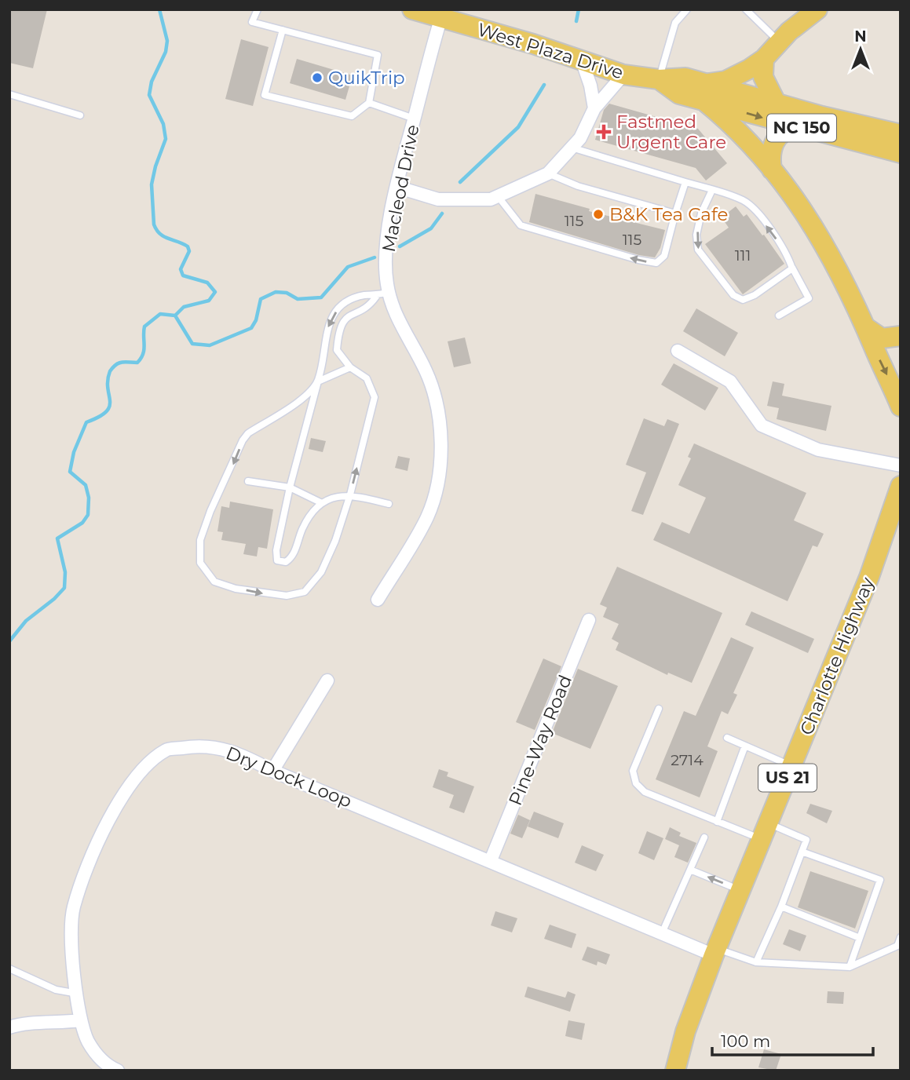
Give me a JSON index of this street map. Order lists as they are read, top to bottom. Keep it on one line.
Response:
{"streets":{"main road":["West Plaza Drive","NC 150","Charlotte Highway","US 21"],"street":["Macleod Drive","Pine-Way Road","Dry Dock Loop"]},"crossings":[["West Plaza Drive","Macleod Drive"],["Charlotte Highway","Dry Dock Loop"],["Pine-Way Road","Dry Dock Loop"]],"places":{"other":["QuikTrip","B&K Tea Cafe"],"health":["Fastmed Urgent Care"]},"house_numbers":["115","115","111","2714"],"scale_bar":"100 m","north":"top"}
